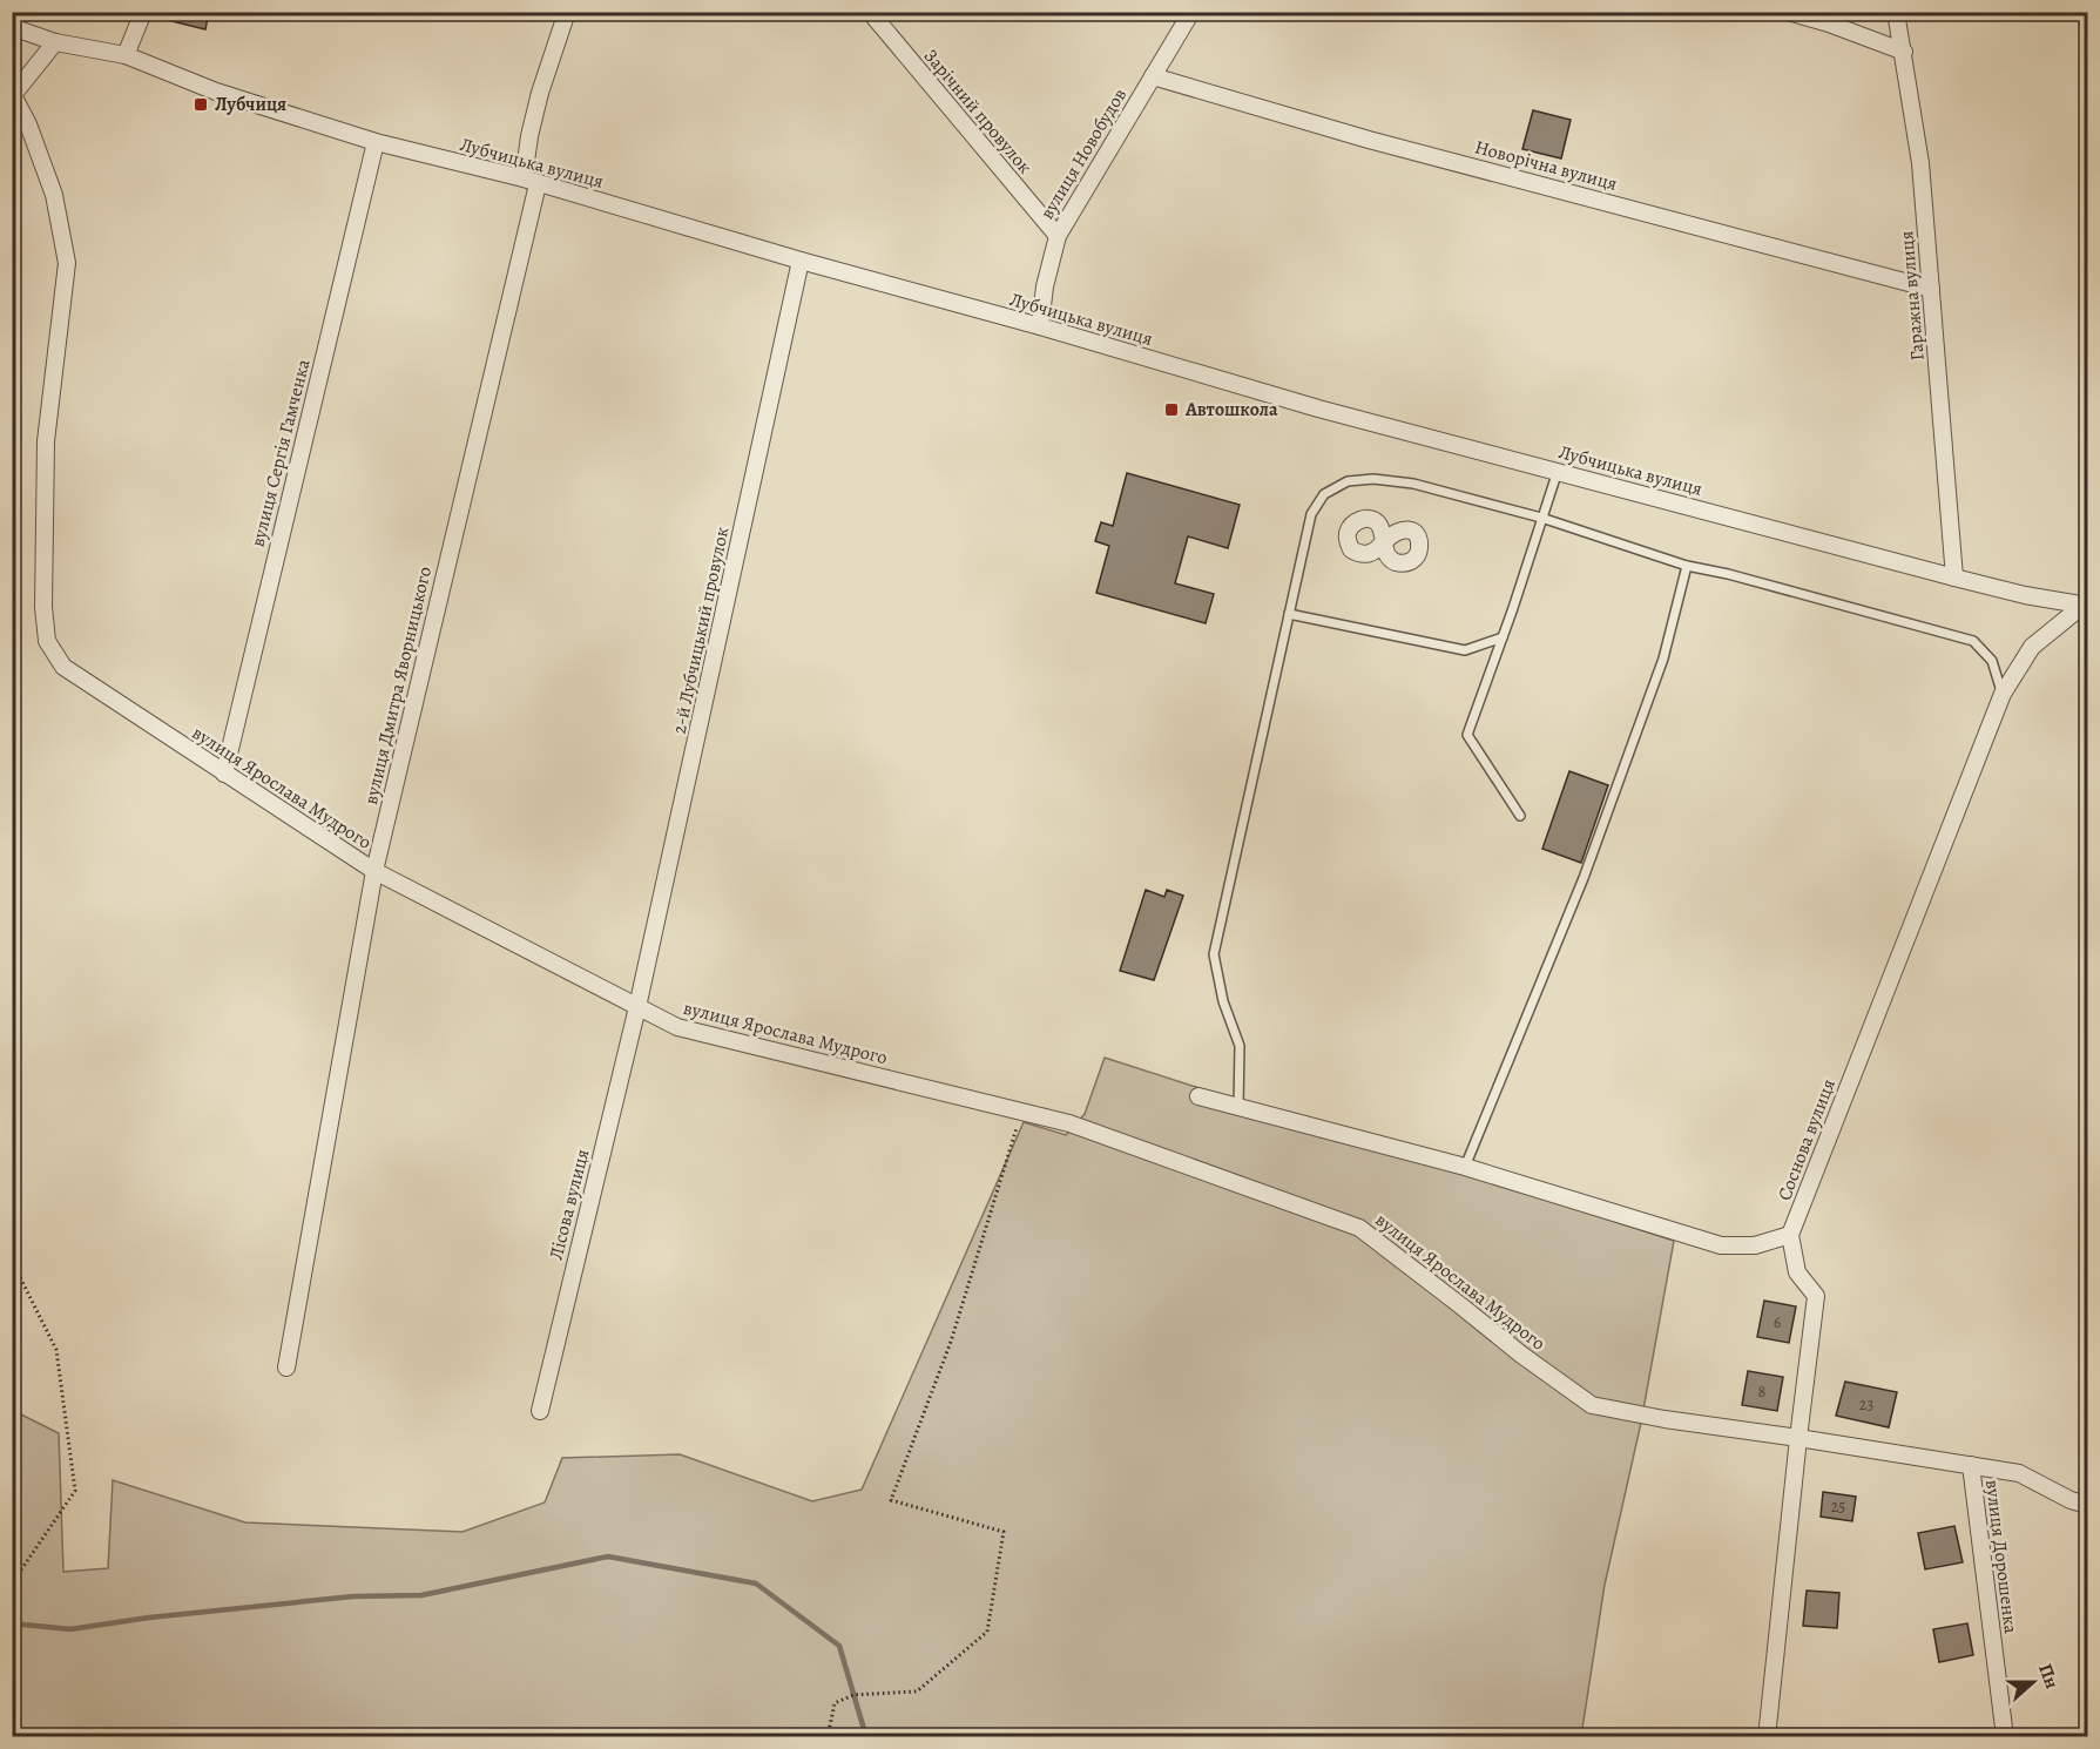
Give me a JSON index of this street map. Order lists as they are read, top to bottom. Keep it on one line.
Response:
{"streets":{"street":["Зарічний провулок","вулиця Новобудов","Лубчицька вулиця","Новорічна вулиця","Гаражна вулиця","вулиця Сергія Гамченка","2-й Лубчицький провулок","вулиця Дмитра Яворницького","вулиця Ярослава Мудрого","Соснова вулиця","Лісова вулиця","вулиця Дорошенка"]},"crossings":[["Зарічний провулок","вулиця Новобудов"],["вулиця Новобудов","Лубчицька вулиця"],["вулиця Новобудов","Новорічна вулиця"],["Лубчицька вулиця","Гаражна вулиця"],["Лубчицька вулиця","вулиця Сергія Гамченка"],["Лубчицька вулиця","2-й Лубчицький провулок"],["Лубчицька вулиця","вулиця Дмитра Яворницького"],["Лубчицька вулиця","Соснова вулиця"],["Новорічна вулиця","Гаражна вулиця"],["вулиця Сергія Гамченка","вулиця Ярослава Мудрого"],["2-й Лубчицький провулок","вулиця Ярослава Мудрого"],["2-й Лубчицький провулок","Лісова вулиця"],["вулиця Дмитра Яворницького","вулиця Ярослава Мудрого"],["вулиця Ярослава Мудрого","Лісова вулиця"],["вулиця Ярослава Мудрого","вулиця Дорошенка"]],"places":{"transit":["Лубчиця","Автошкола"]},"house_numbers":["6","8","23","25"],"north":"right"}
